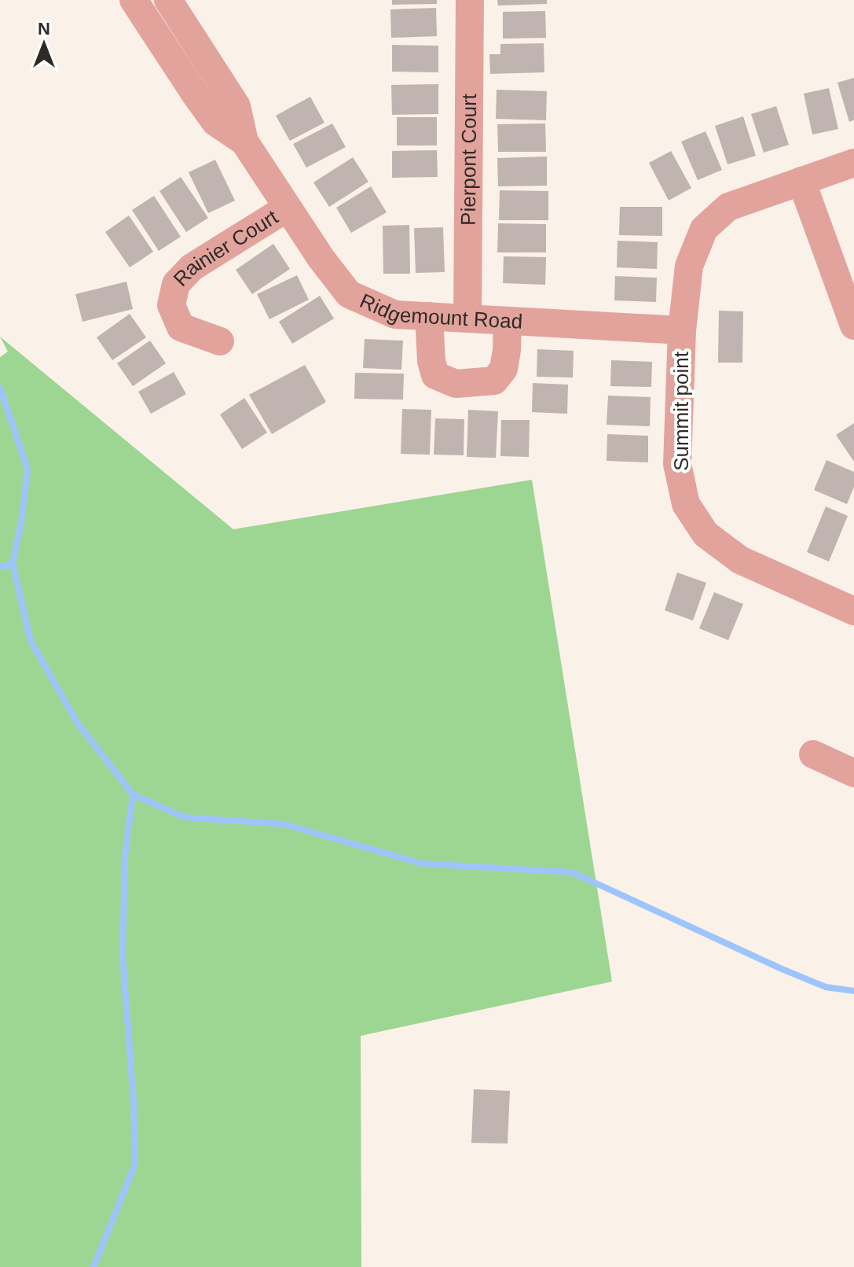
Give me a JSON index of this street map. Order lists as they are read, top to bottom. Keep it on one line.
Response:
{"streets":{"street":["Pierpont Court","Rainier Court","Ridgemount Road","Summit point"]},"crossings":[["Pierpont Court","Ridgemount Road"],["Rainier Court","Ridgemount Road"],["Ridgemount Road","Summit point"]],"north":"top"}
